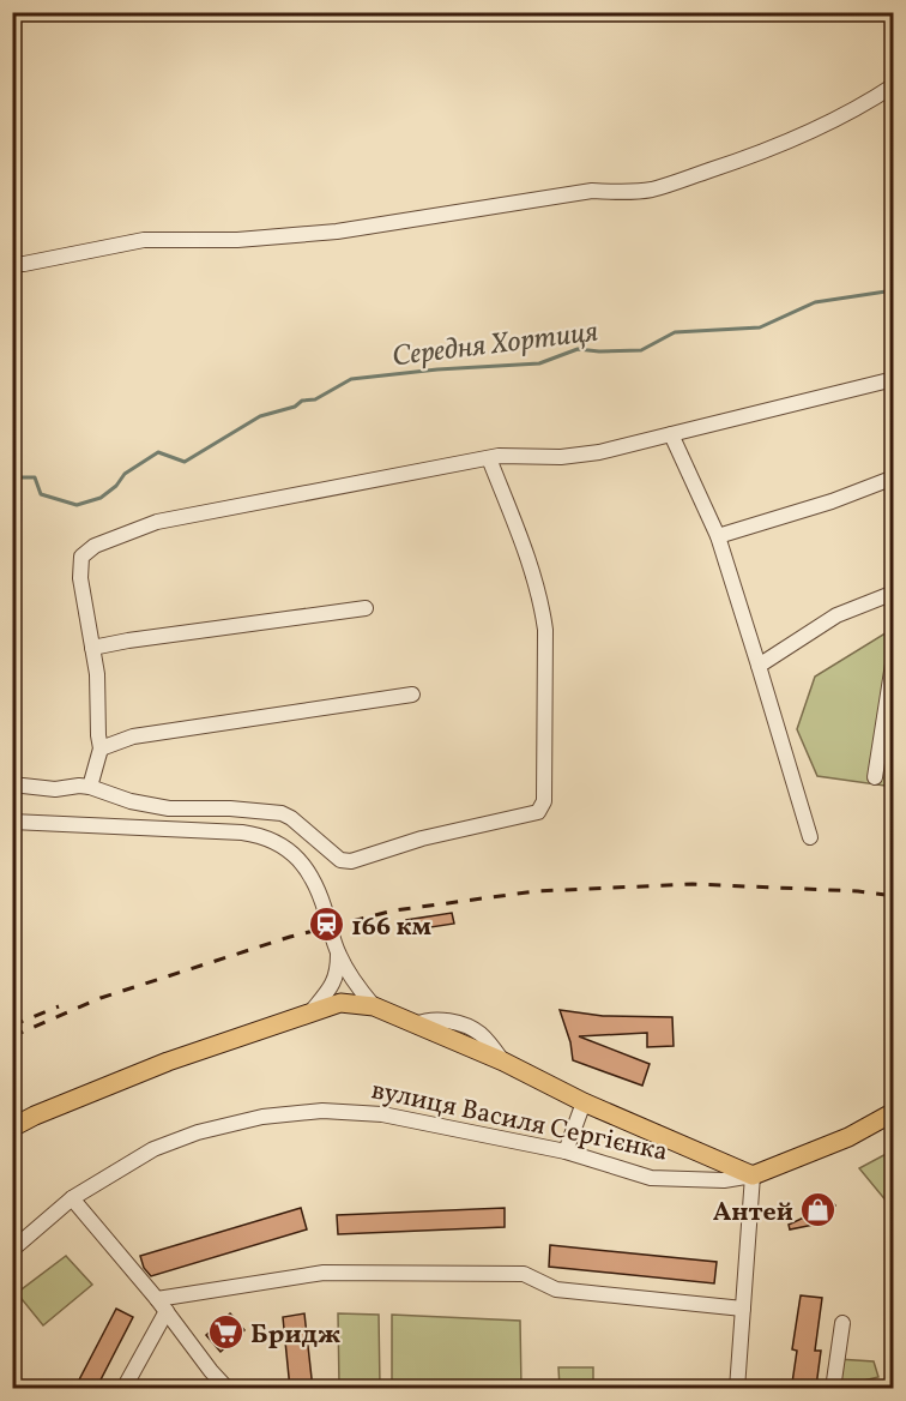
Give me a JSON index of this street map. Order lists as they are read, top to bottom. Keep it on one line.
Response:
{"streets":{"main road":["вулиця Василя Сергієнка"]},"water":["Середня Хортиця"],"places":{"station":["166 км"],"shop":["Антей"],"supermarket":["Бридж"]}}
